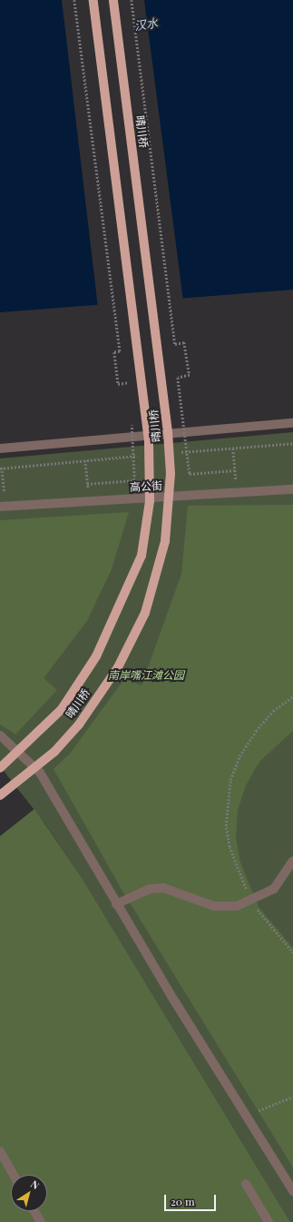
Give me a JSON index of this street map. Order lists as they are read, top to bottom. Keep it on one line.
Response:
{"streets":{"main road":["晴川桥"],"street":["高公街"]},"water":["汉水"],"parks":["南岸嘴江滩公园"],"scale_bar":"20 m","north":"top right"}
